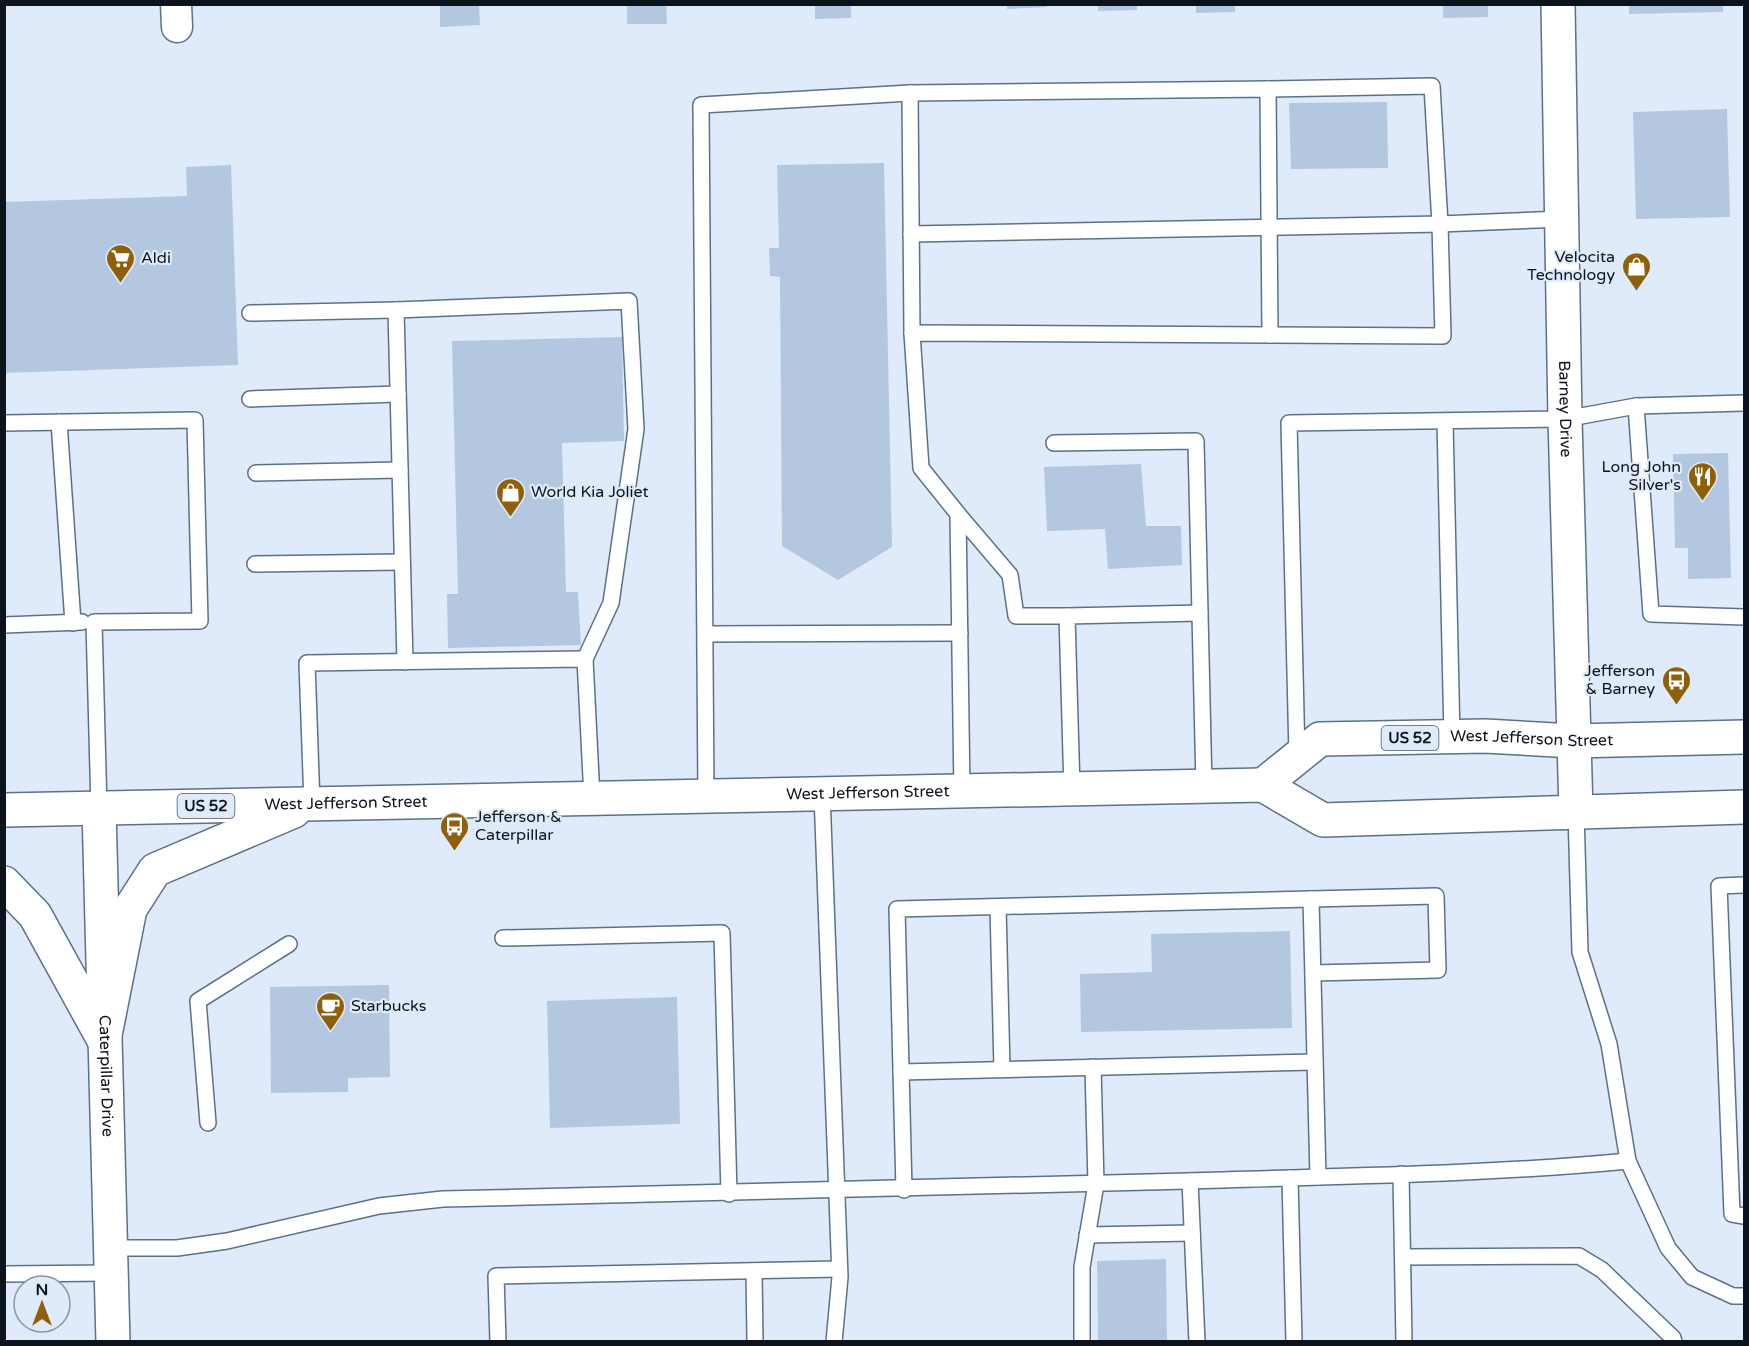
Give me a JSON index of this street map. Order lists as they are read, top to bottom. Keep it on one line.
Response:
{"streets":{"main road":["Barney Drive","US 52","West Jefferson Street","Caterpillar Drive"]},"crossings":[["Barney Drive","West Jefferson Street"],["West Jefferson Street","Caterpillar Drive"]],"places":{"supermarket":["Aldi"],"shop":["Velocita Technology","World Kia Joliet"],"restaurant":["Long John Silver's"],"bus stop":["Jefferson & Barney","Jefferson & Caterpillar"],"cafe":["Starbucks"]},"north":"top"}
